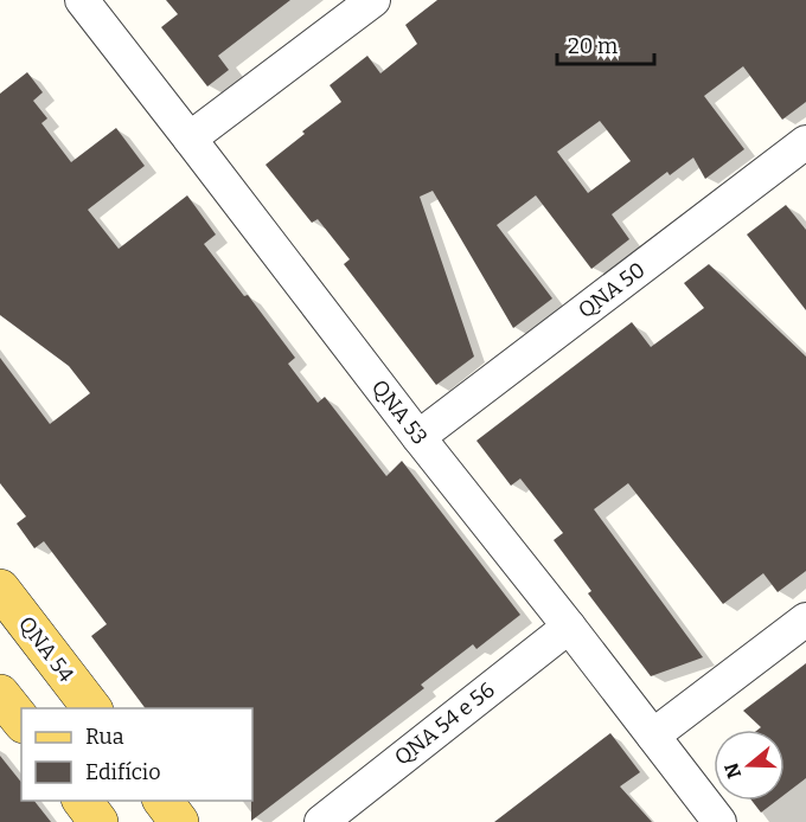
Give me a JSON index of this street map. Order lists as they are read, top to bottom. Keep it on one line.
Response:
{"streets":{"main road":["QNA 54"],"street":["QNA 50","QNA 53","QNA 54 e 56"]},"crossings":[["QNA 50","QNA 53"],["QNA 53","QNA 54 e 56"]],"legend":["Rua","Edifício"],"scale_bar":"20 m","north":"left"}
